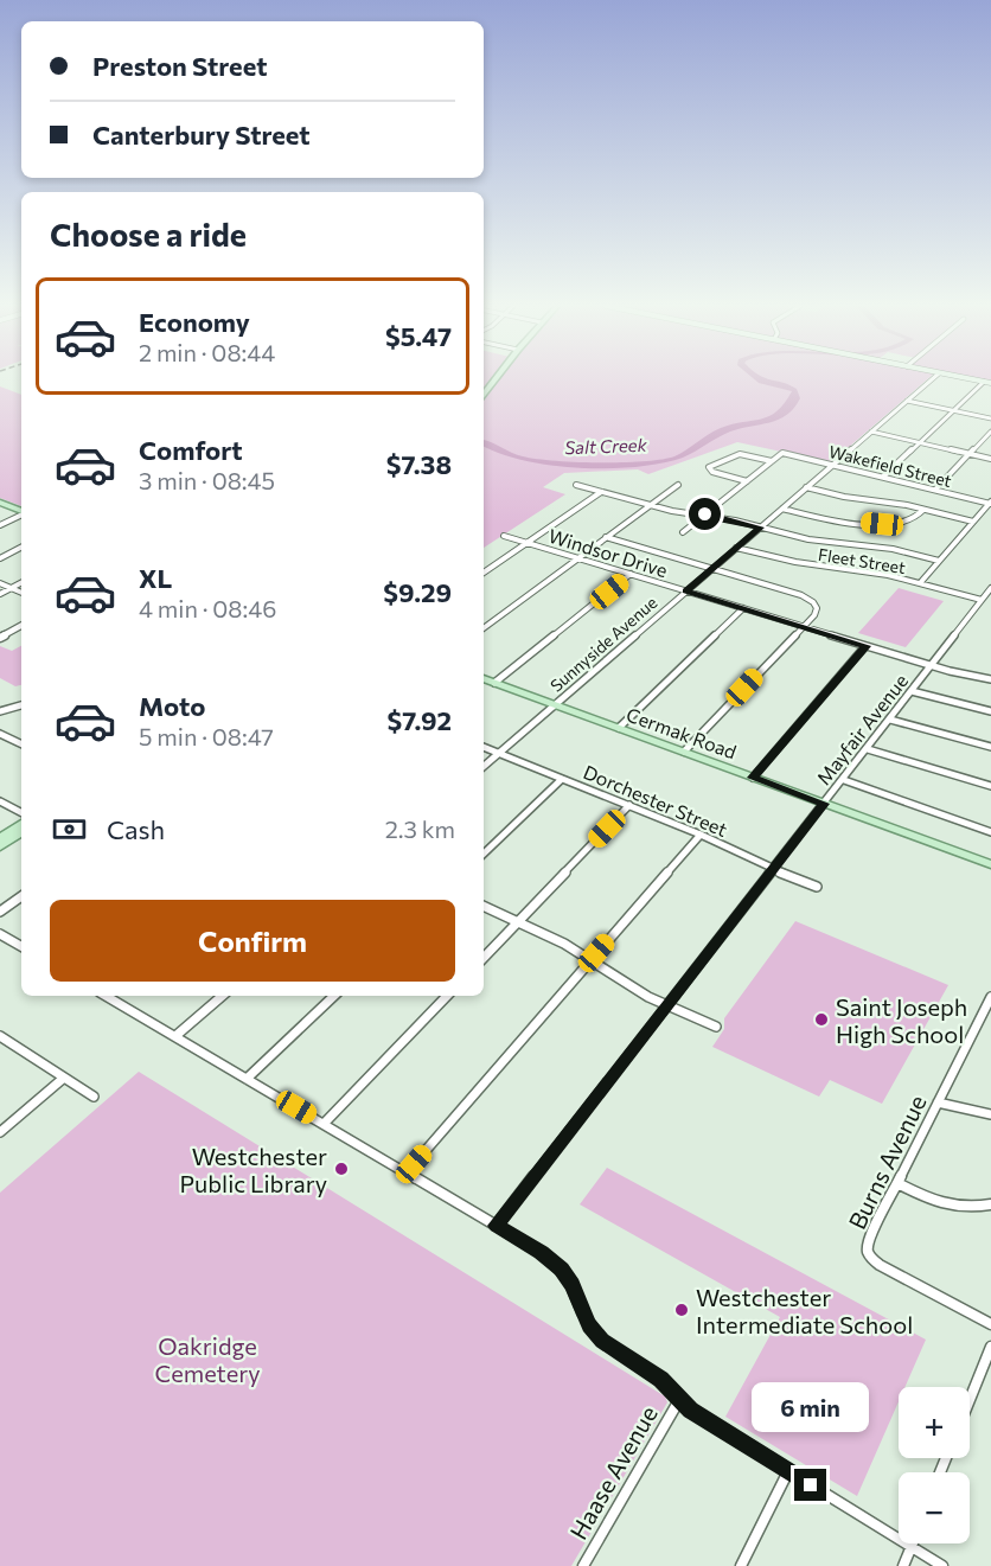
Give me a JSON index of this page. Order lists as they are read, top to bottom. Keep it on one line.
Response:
{"streets":{"main road":["Cermak Road"],"street":["Wakefield Street","Windsor Drive","Fleet Street","Sunnyside Avenue","Mayfair Avenue","Dorchester Street","Burns Avenue","Haase Avenue"]},"crossings":[["Wakefield Street","Sunnyside Avenue"],["Windsor Drive","Sunnyside Avenue"],["Windsor Drive","Mayfair Avenue"],["Fleet Street","Sunnyside Avenue"],["Fleet Street","Mayfair Avenue"],["Sunnyside Avenue","Cermak Road"],["Sunnyside Avenue","Dorchester Street"],["Mayfair Avenue","Cermak Road"],["Mayfair Avenue","Dorchester Street"]],"water":["Salt Creek"],"parks":["Oakridge Cemetery"],"places":["Saint Joseph High School","Westchester Public Library","Westchester Intermediate School"],"page":{"banner":["Preston Street","Canterbury Street"],"heading":"Choose a ride","list":[{"name":"Economy","note":"2 min · 08:44","value":"$5.47"},{"name":"Comfort","note":"3 min · 08:45","value":"$7.38"},{"name":"XL","note":"4 min · 08:46","value":"$9.29"},{"name":"Moto","note":"5 min · 08:47","value":"$7.92"}],"pay":["Cash","2.3 km"],"buttons":"Confirm","bubble":"6 min","map_buttons":["+","−"]}}
